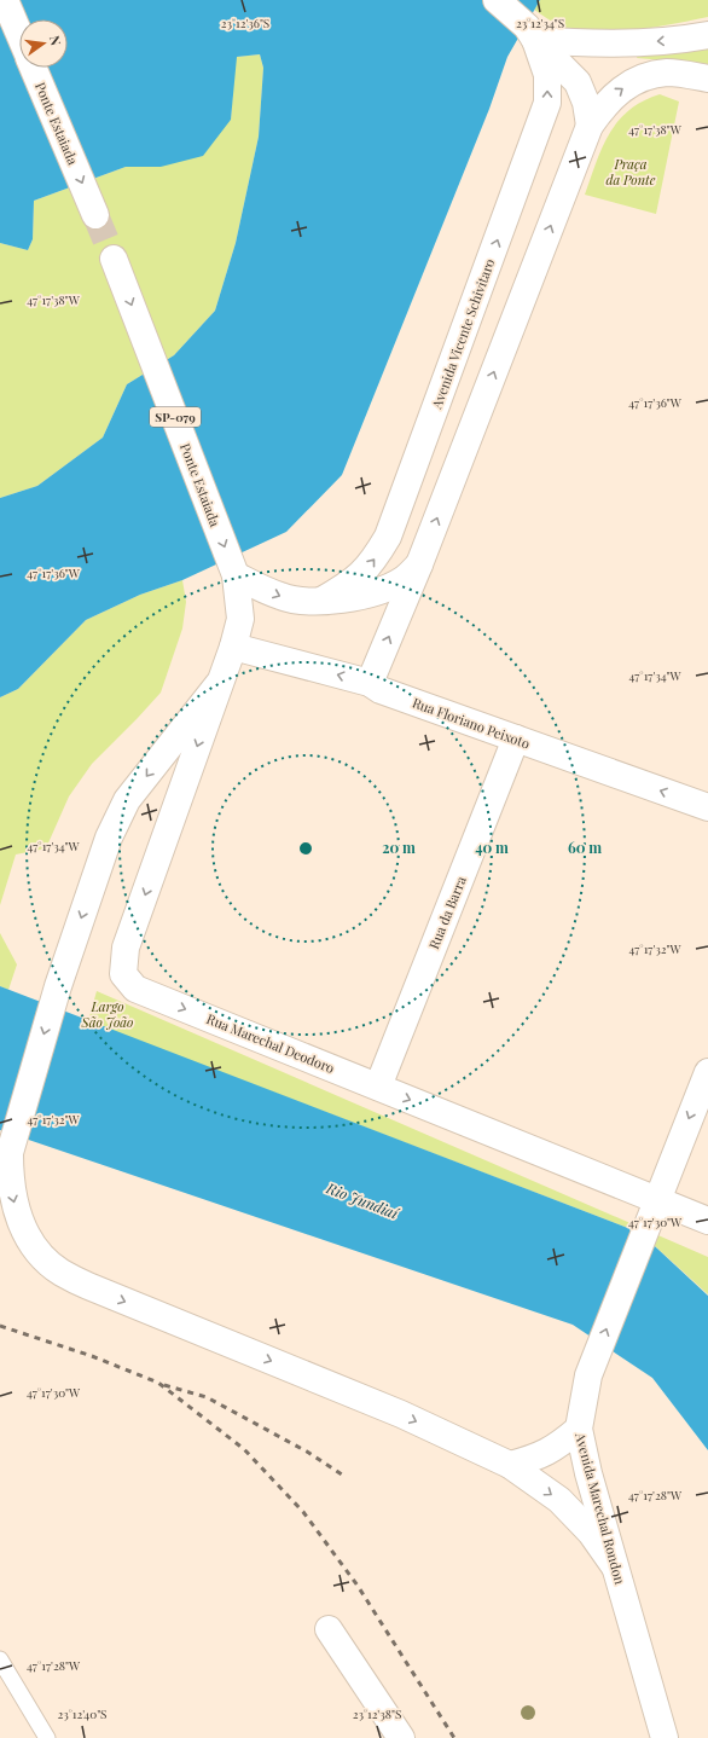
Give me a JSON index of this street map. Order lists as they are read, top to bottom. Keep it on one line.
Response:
{"streets":{"main road":["Ponte Estaiada","Avenida Vicente Schivitaro","SP-079","Rua Floriano Peixoto","Rua da Barra","Rua Marechal Deodoro","Avenida Marechal Rondon"]},"crossings":[["Ponte Estaiada","Rua Marechal Deodoro"],["Rua Floriano Peixoto","Rua da Barra"],["Rua Floriano Peixoto","Rua Marechal Deodoro"],["Rua da Barra","Rua Marechal Deodoro"],["Rua Marechal Deodoro","Avenida Marechal Rondon"]],"one_way":["Ponte Estaiada","Rua Floriano Peixoto"],"water":["Rio Jundiaí"],"parks":["Praça da Ponte","Largo São João"],"north":"right","coordinates":["23°12'36\"S","23°12'34\"S","47°17'38\"W","47°17'36\"W","47°17'34\"W","47°17'32\"W","47°17'30\"W","47°17'28\"W","23°12'40\"S","23°12'38\"S"],"rings":["20 m","40 m","60 m"]}
